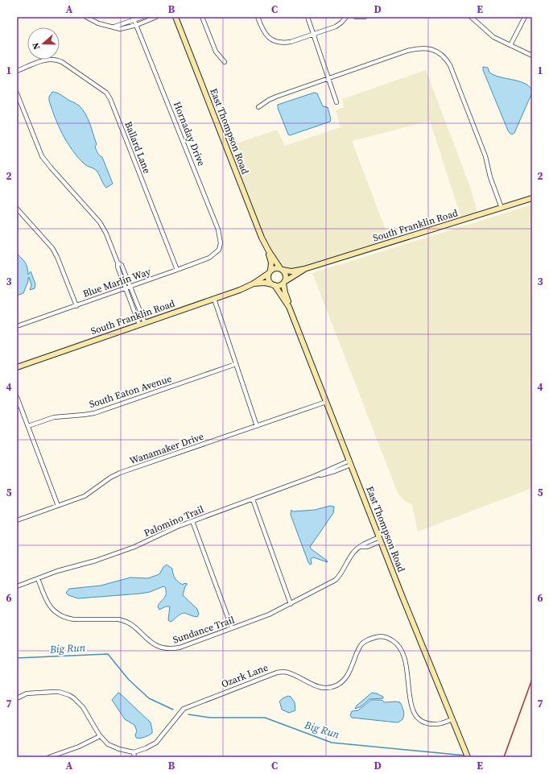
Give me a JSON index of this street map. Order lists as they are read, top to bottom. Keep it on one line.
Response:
{"streets":{"main road":["East Thompson Road","South Franklin Road"],"street":["Hornaday Drive","Ballard Lane","Blue Marlin Way","South Eaton Avenue","Wanamaker Drive","Palomino Trail","Sundance Trail","Ozark Lane"]},"crossings":[["East Thompson Road","South Franklin Road"],["East Thompson Road","Wanamaker Drive"],["East Thompson Road","Palomino Trail"],["East Thompson Road","Sundance Trail"],["East Thompson Road","Ozark Lane"],["Hornaday Drive","Blue Marlin Way"],["Ballard Lane","Blue Marlin Way"],["Palomino Trail","Sundance Trail"]],"water":["Big Run"],"north":"left","grid":{"columns":["A","B","C","D","E"],"rows":["1","2","3","4","5","6","7"]}}
